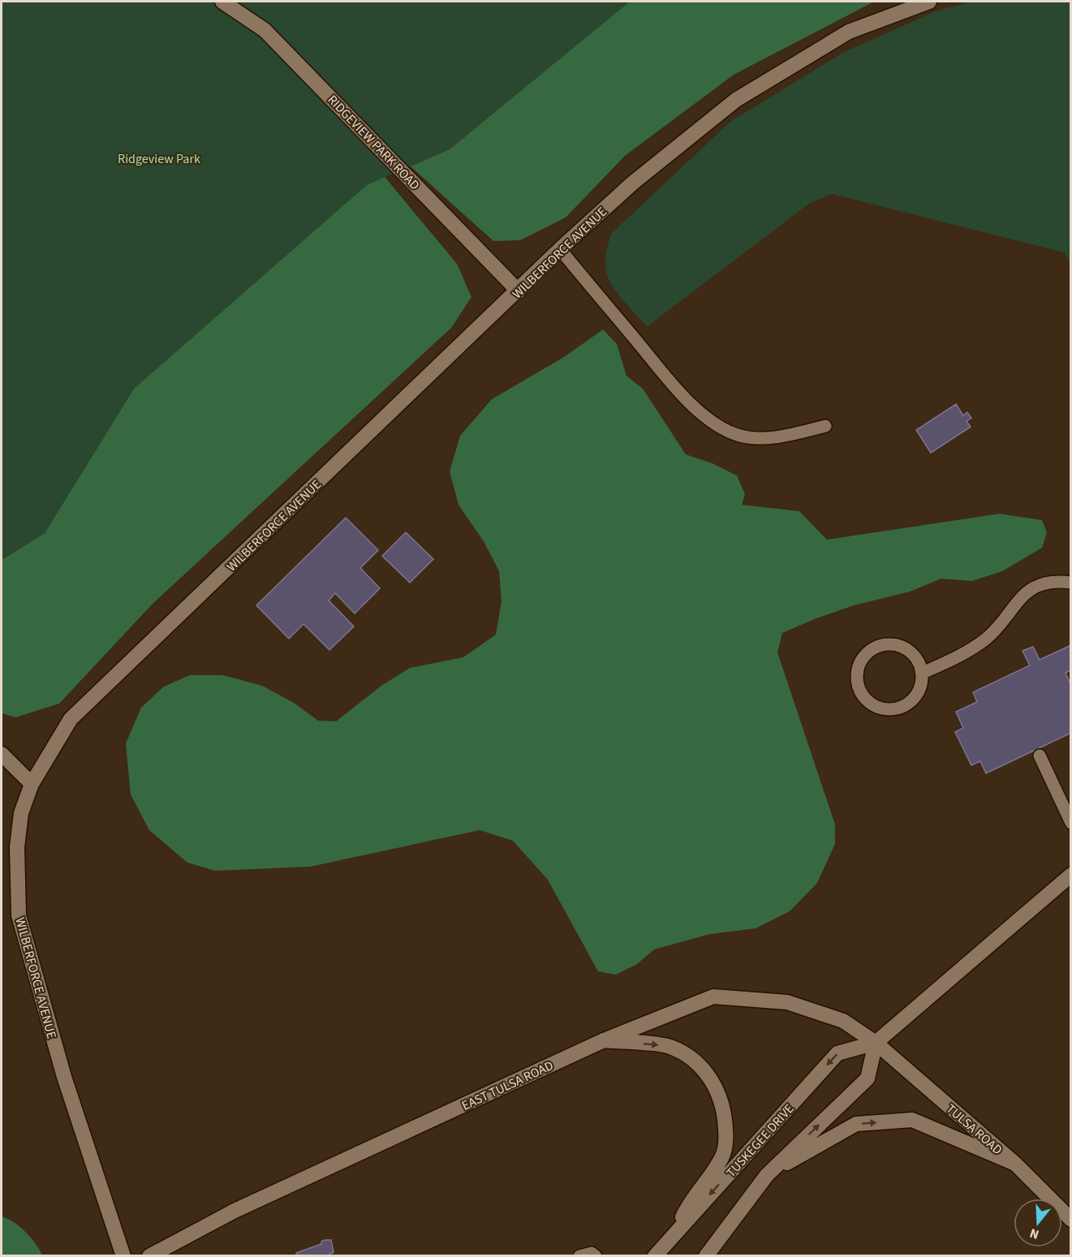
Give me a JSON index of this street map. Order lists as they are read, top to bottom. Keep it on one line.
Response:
{"streets":{"street":["RIDGEVIEW PARK ROAD","WILBERFORCE AVENUE","EAST TULSA ROAD","TULSA ROAD","TUSKEGEE DRIVE"]},"crossings":[["RIDGEVIEW PARK ROAD","WILBERFORCE AVENUE"],["EAST TULSA ROAD","TULSA ROAD"],["EAST TULSA ROAD","TUSKEGEE DRIVE"],["TULSA ROAD","TUSKEGEE DRIVE"]],"parks":["Ridgeview Park"],"north":"bottom"}
